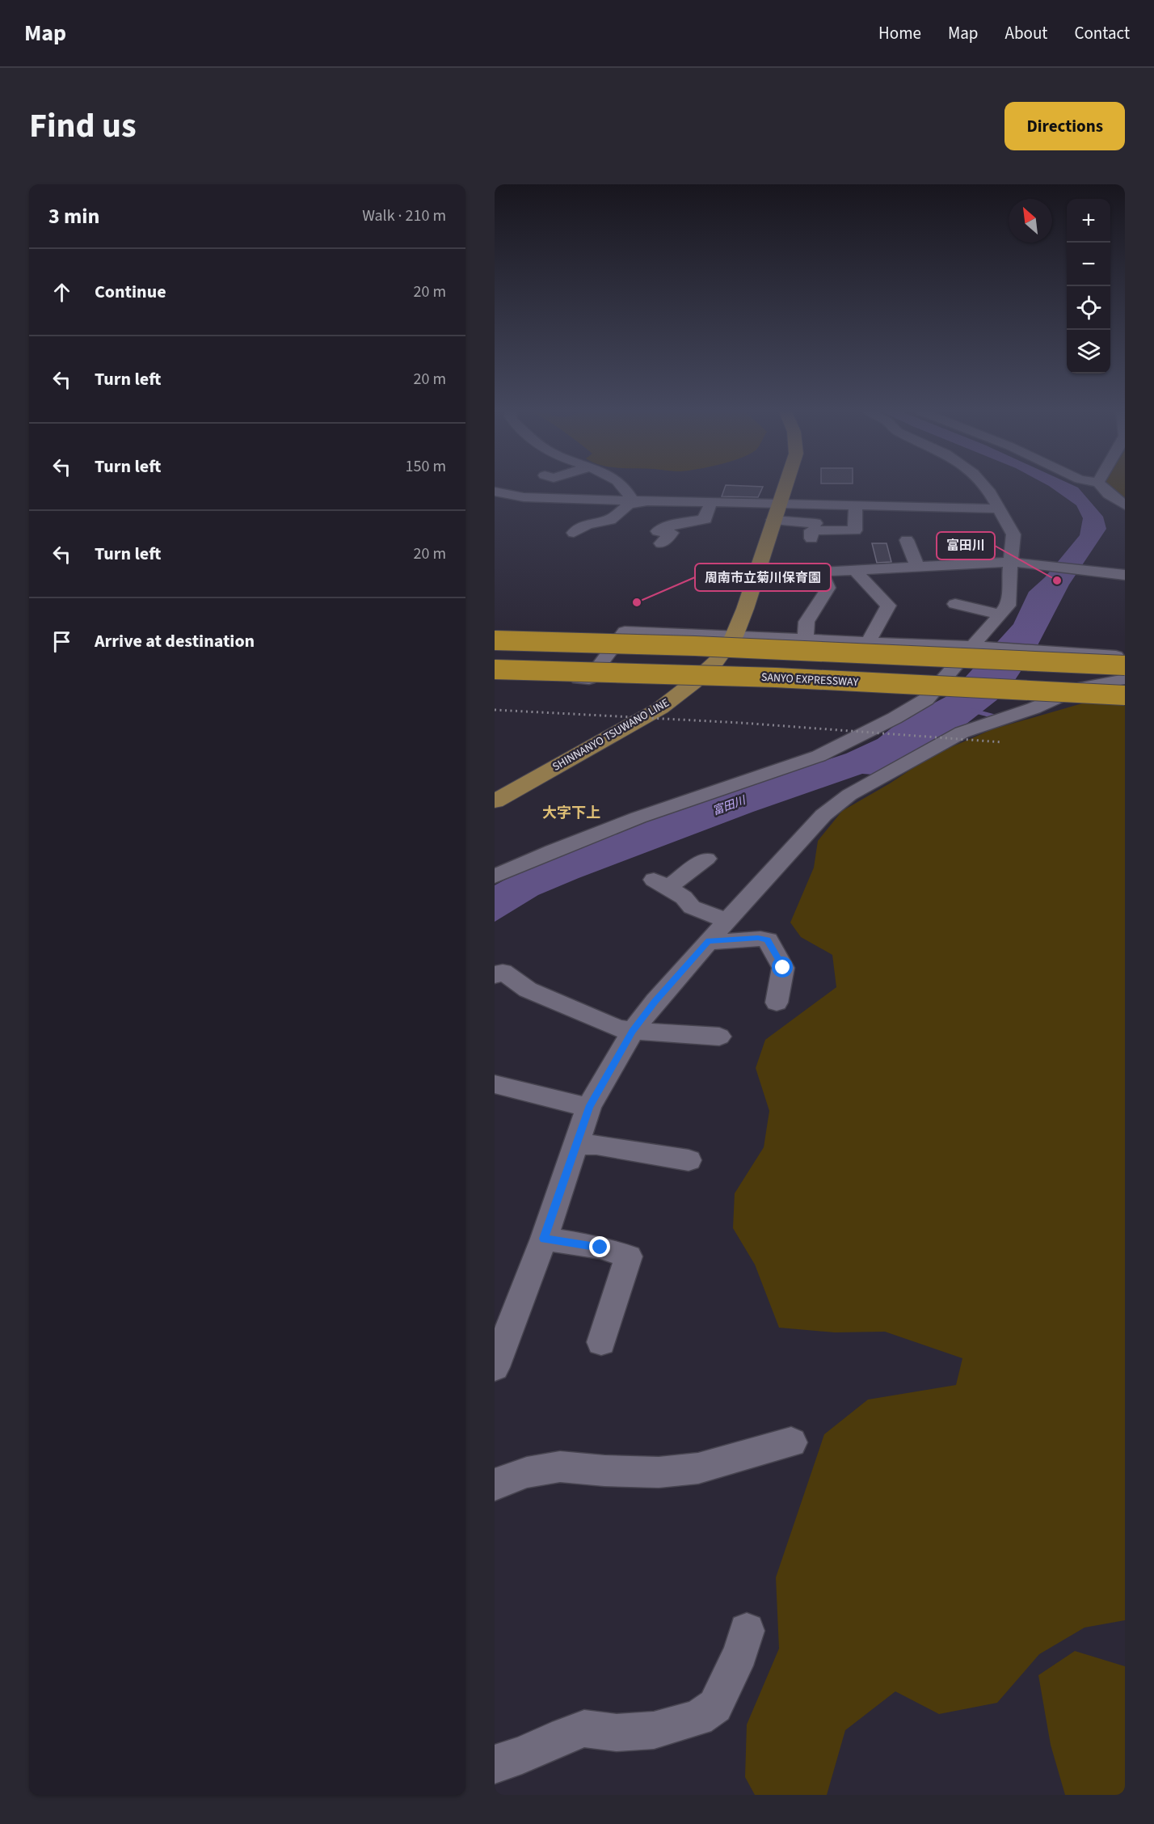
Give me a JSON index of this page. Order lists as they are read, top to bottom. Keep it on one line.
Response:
{"streets":{"highway":["SANYO EXPRESSWAY"],"main road":["SHINNANYO TSUWANO LINE"]},"districts":["大字下上"],"water":["富田川"],"places":["富田川","周南市立菊川保育園"],"north":"top left","page":{"header":"Map","nav":["Home","Map","About","Contact"],"title":"Find us","buttons":"Directions","heading":["3 min","Walk · 210 m"],"map_buttons":["+","−"],"list":[["Continue","20 m"],["Turn left","20 m"],["Turn left","150 m"],["Turn left","20 m"],"Arrive at destination"]}}
